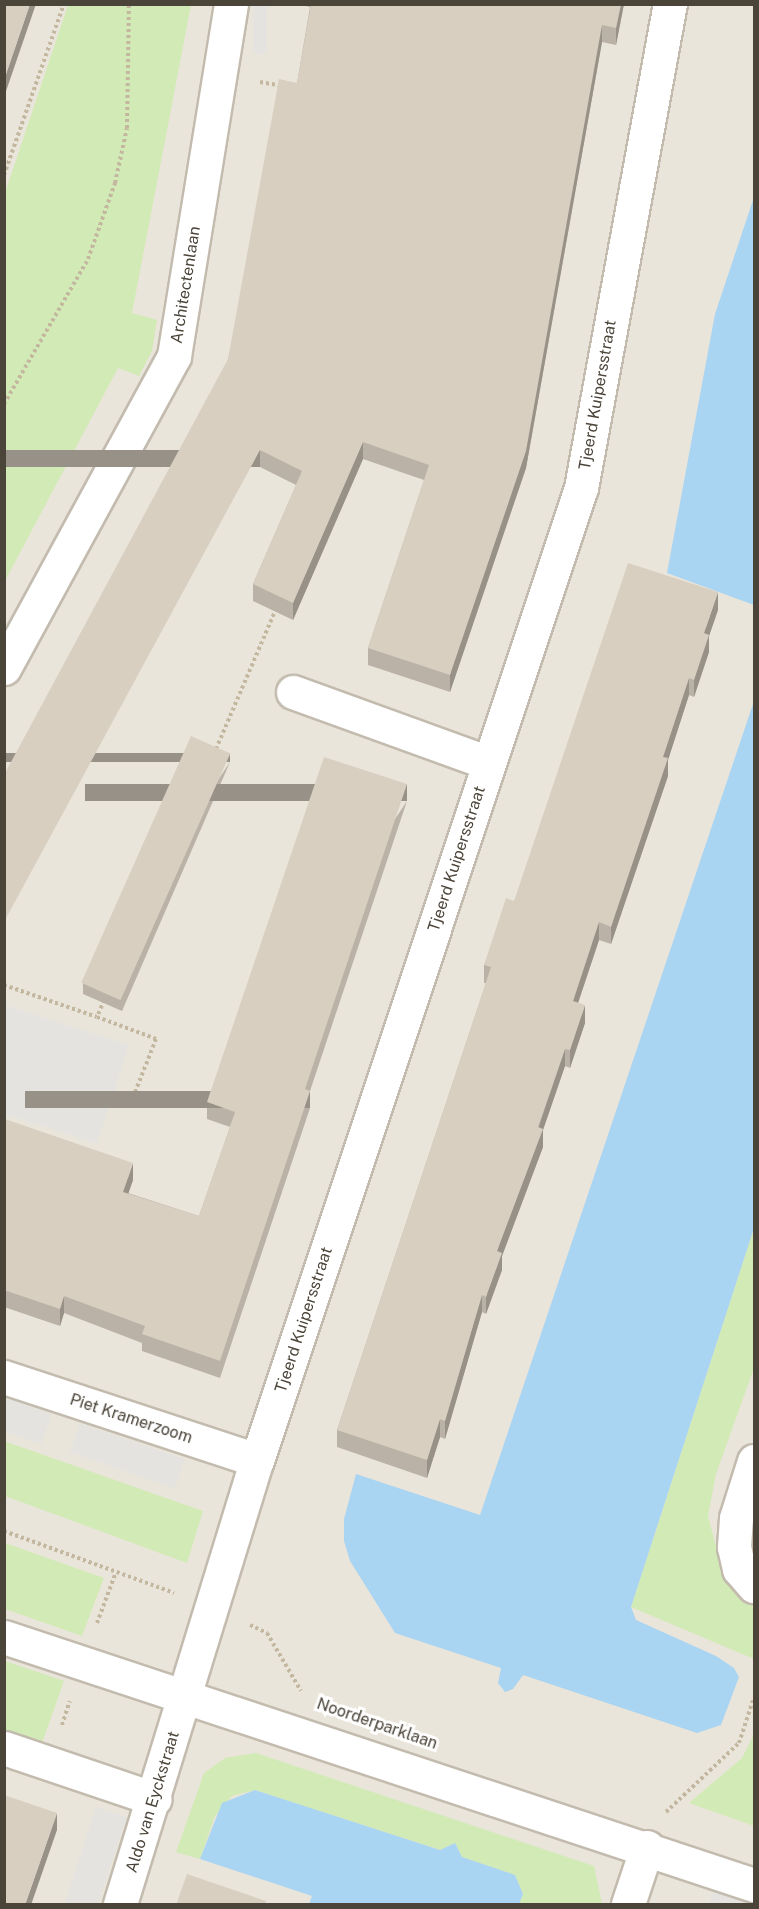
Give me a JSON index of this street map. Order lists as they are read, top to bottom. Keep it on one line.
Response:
{"streets":{"street":["Architectenlaan","Tjeerd Kuipersstraat","Piet Kramerzoom","Noorderparklaan","Aldo van Eyckstraat"]},"crossings":[["Tjeerd Kuipersstraat","Piet Kramerzoom"],["Tjeerd Kuipersstraat","Noorderparklaan"],["Tjeerd Kuipersstraat","Aldo van Eyckstraat"],["Noorderparklaan","Aldo van Eyckstraat"]]}
